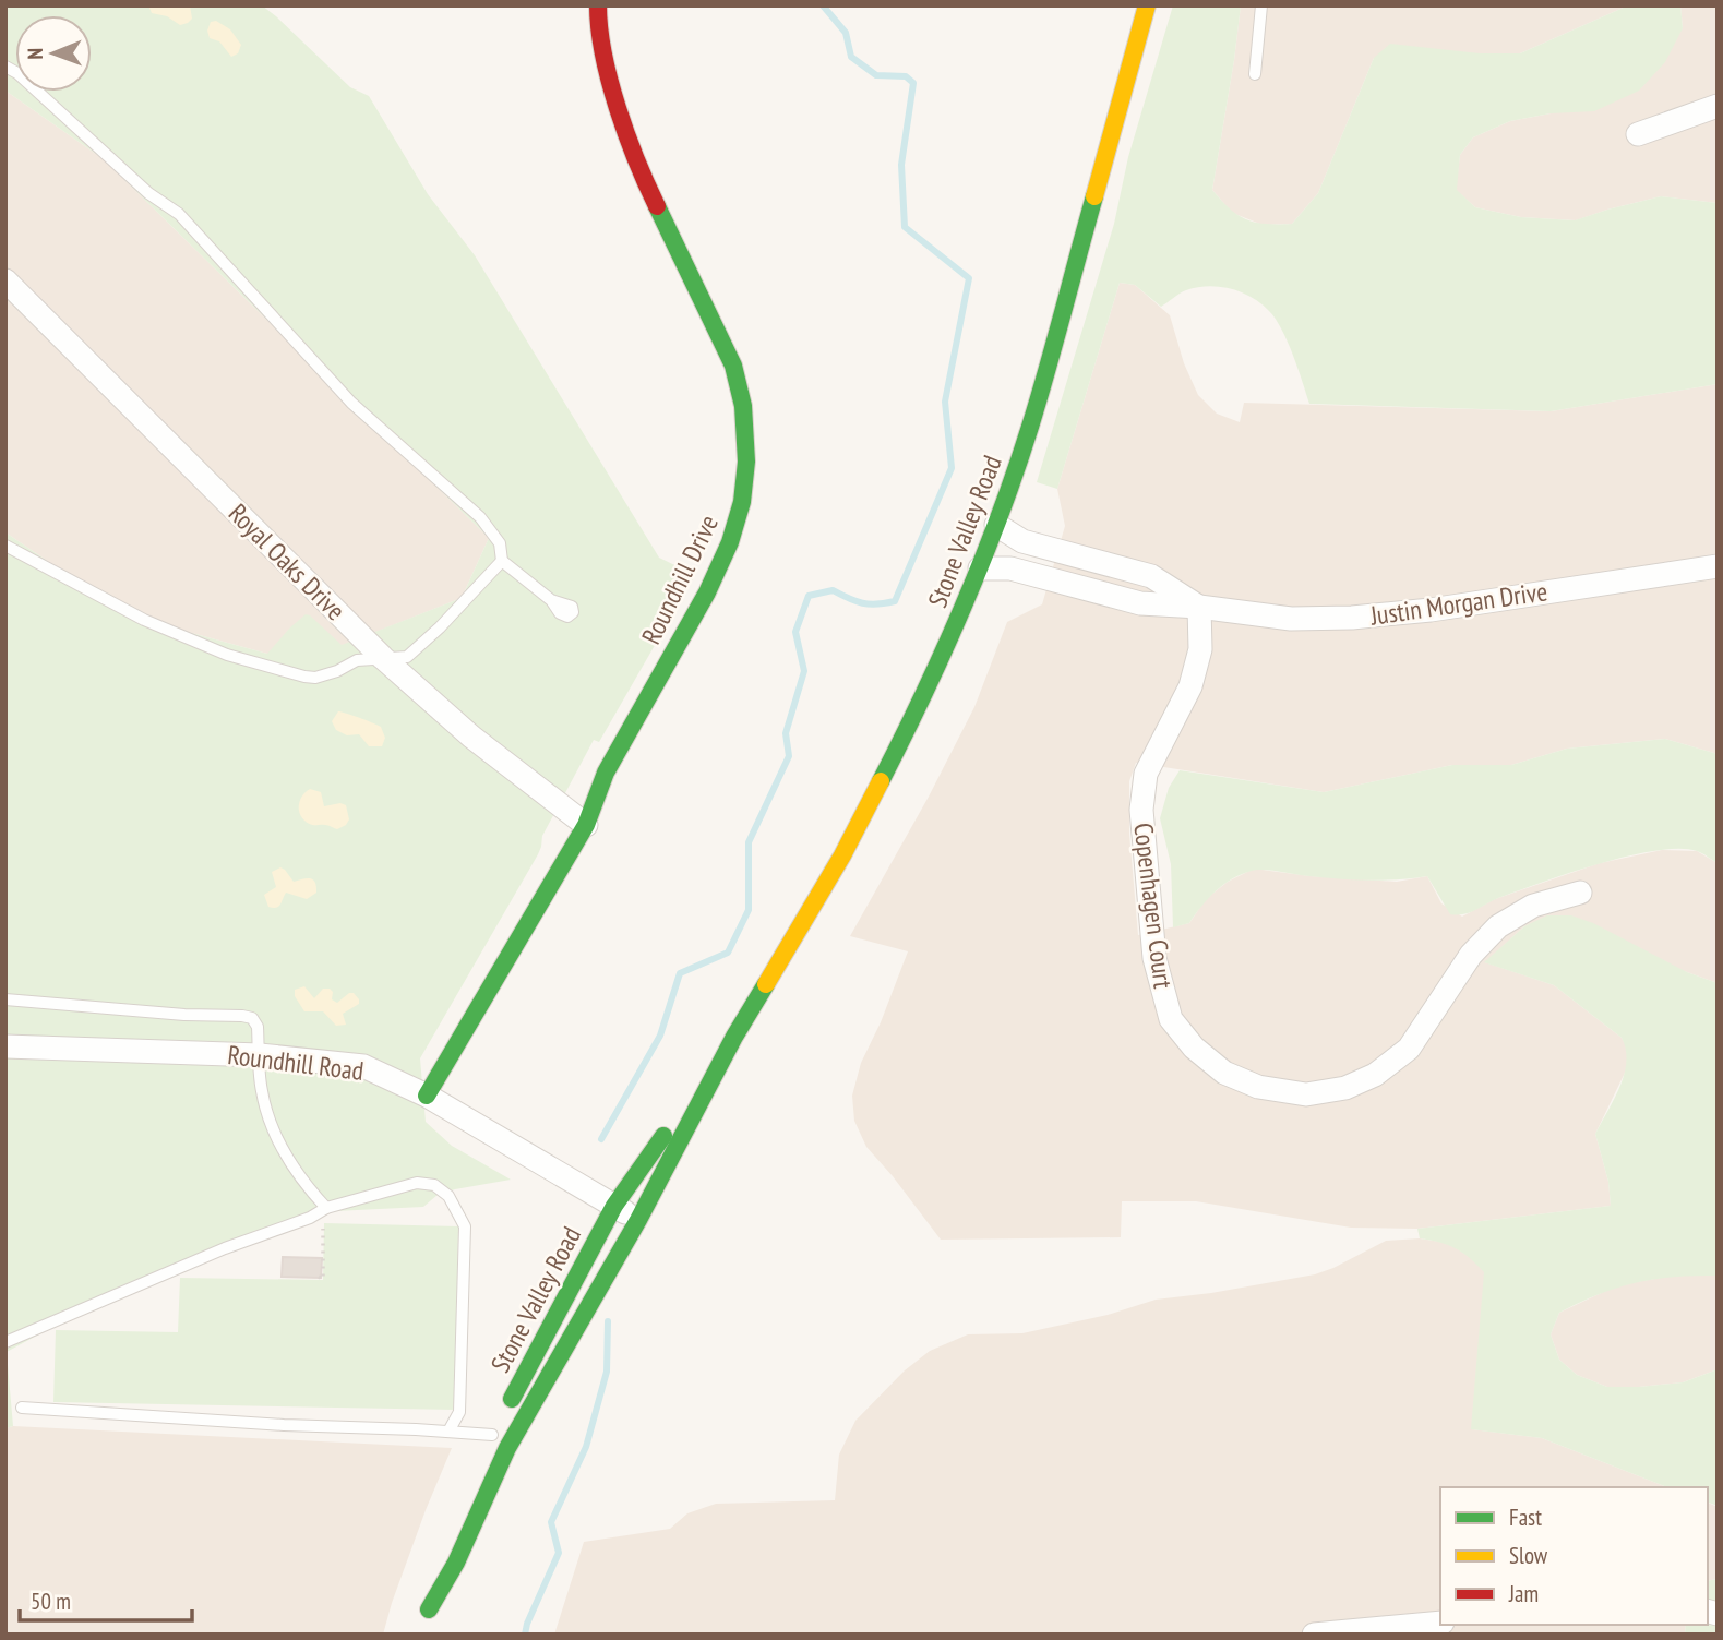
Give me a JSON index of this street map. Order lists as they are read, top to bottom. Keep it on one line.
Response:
{"streets":{"street":["Stone Valley Road","Royal Oaks Drive","Roundhill Drive","Justin Morgan Drive","Copenhagen Court","Roundhill Road"]},"crossings":[["Stone Valley Road","Justin Morgan Drive"],["Stone Valley Road","Roundhill Road"],["Royal Oaks Drive","Roundhill Drive"],["Roundhill Drive","Roundhill Road"],["Justin Morgan Drive","Copenhagen Court"]],"legend":["Fast","Slow","Jam"],"scale_bar":"50 m","north":"left"}
